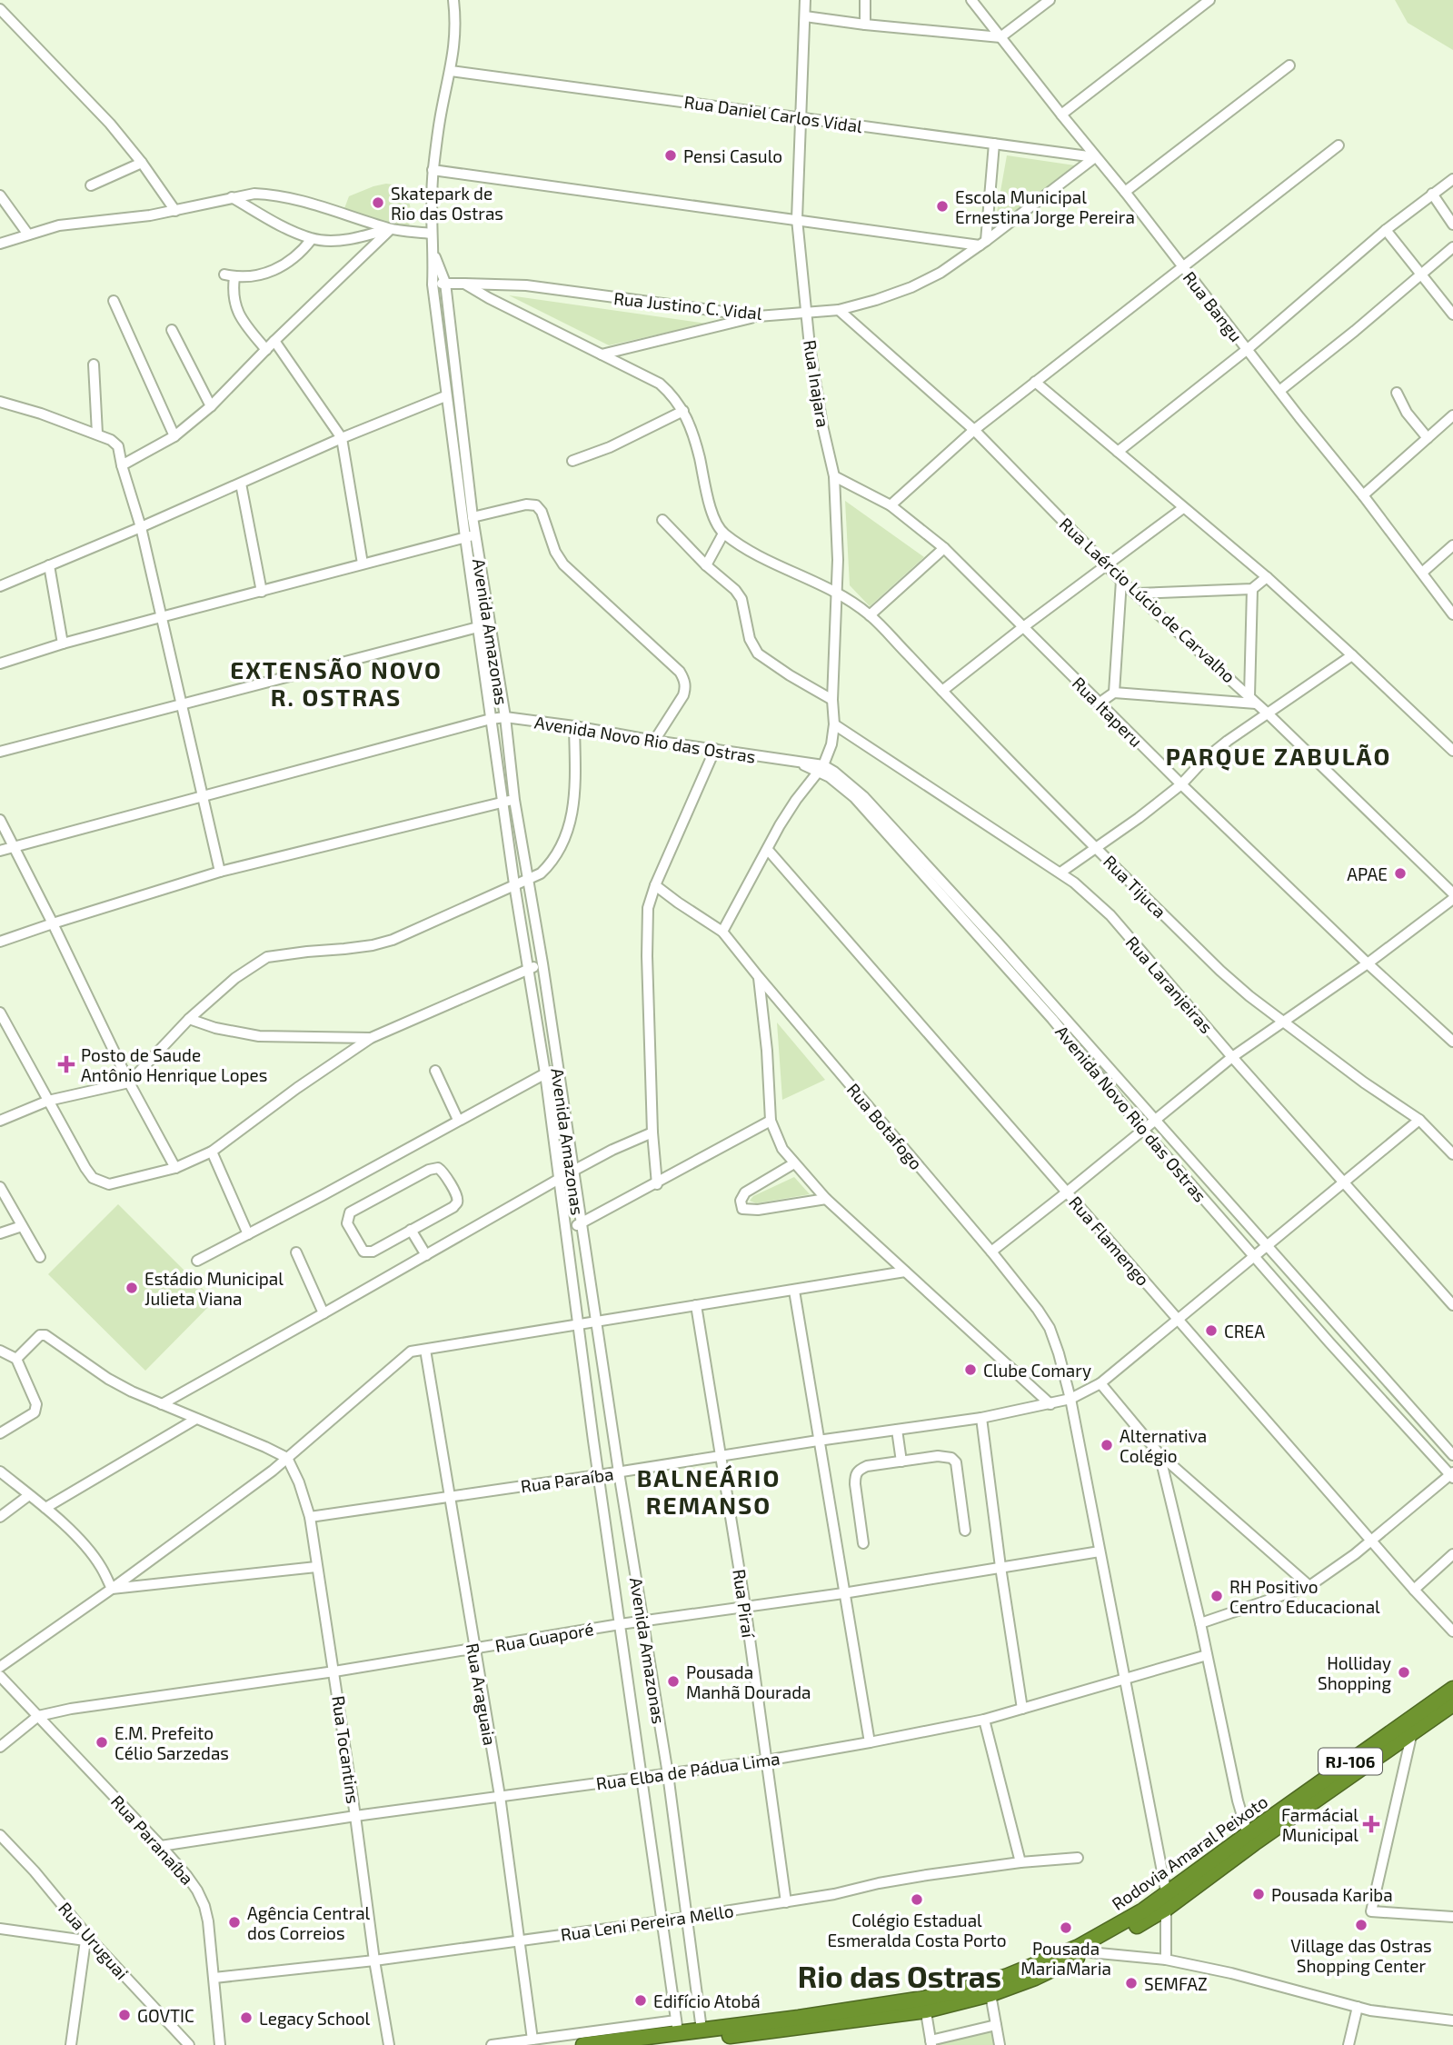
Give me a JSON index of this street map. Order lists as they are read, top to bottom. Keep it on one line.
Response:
{"streets":{"highway":["RJ-106","Rodovia Amaral Peixoto"],"street":["Rua Daniel Carlos Vidal","Rua Justino C. Vidal","Rua Bangu","Rua Inajara","Rua Laércio Lúcio de Carvalho","Avenida Amazonas","Rua Itaperu","Avenida Novo Rio das Ostras","Rua Tijuca","Rua Laranjeiras","Rua Botafogo","Rua Flamengo","Rua Paraíba","Rua Piraí","Rua Guaporé","Rua Araguaia","Rua Tocantins","Rua Elba de Pádua Lima","Rua Paranaíba","Rua Leni Pereira Mello","Rua Uruguai"]},"crossings":[["Rua Daniel Carlos Vidal","Rua Justino C. Vidal"],["Rua Daniel Carlos Vidal","Rua Bangu"],["Rua Daniel Carlos Vidal","Rua Inajara"],["Rua Daniel Carlos Vidal","Avenida Amazonas"],["Rua Justino C. Vidal","Rua Bangu"],["Rua Justino C. Vidal","Rua Inajara"],["Rua Justino C. Vidal","Rua Laércio Lúcio de Carvalho"],["Rua Justino C. Vidal","Avenida Amazonas"],["Rua Inajara","Rua Itaperu"],["Rua Inajara","Avenida Novo Rio das Ostras"],["Rua Inajara","Rua Tijuca"],["Rua Inajara","Rua Laranjeiras"],["Avenida Amazonas","Avenida Novo Rio das Ostras"],["Avenida Amazonas","Rua Paraíba"],["Avenida Amazonas","Rua Guaporé"],["Avenida Amazonas","Rua Elba de Pádua Lima"],["Avenida Amazonas","Rodovia Amaral Peixoto"],["Avenida Amazonas","Rua Leni Pereira Mello"],["Avenida Novo Rio das Ostras","Rua Paraíba"],["Rua Tijuca","Rua Paraíba"],["Rua Laranjeiras","Rua Paraíba"],["Rua Botafogo","Rua Paraíba"],["Rua Botafogo","Rua Guaporé"],["Rua Botafogo","Rua Elba de Pádua Lima"],["Rua Botafogo","Rodovia Amaral Peixoto"],["Rua Flamengo","Rua Paraíba"],["Rua Paraíba","Rua Piraí"],["Rua Paraíba","Rua Araguaia"],["Rua Paraíba","Rua Tocantins"],["Rua Piraí","Rua Guaporé"],["Rua Piraí","Rua Elba de Pádua Lima"],["Rua Piraí","Rua Leni Pereira Mello"],["Rua Guaporé","Rua Araguaia"],["Rua Guaporé","Rua Tocantins"],["Rua Guaporé","Rua Paranaíba"],["Rua Araguaia","Rua Elba de Pádua Lima"],["Rua Araguaia","Rua Leni Pereira Mello"],["Rua Tocantins","Rua Elba de Pádua Lima"],["Rua Tocantins","Rua Leni Pereira Mello"],["Rua Elba de Pádua Lima","Rua Paranaíba"],["Rua Paranaíba","Rua Leni Pereira Mello"]],"districts":["EXTENSÃO NOVO R. OSTRAS","PARQUE ZABULÃO","BALNEÁRIO REMANSO","Rio das Ostras"],"places":{"other":["Pensi Casulo","Skatepark de Rio das Ostras","Escola Municipal Ernestina Jorge Pereira","APAE","Estádio Municipal Julieta Viana","CREA","Clube Comary","Alternativa Colégio","RH Positivo Centro Educacional","Holliday Shopping","Pousada Manhã Dourada","E.M. Prefeito Célio Sarzedas","Pousada Kariba","Colégio Estadual Esmeralda Costa Porto","Agência Central dos Correios","Village das Ostras Shopping Center","Pousada MariaMaria","SEMFAZ","Edifício Atobá","GOVTIC","Legacy School"],"health":["Posto de Saude Antônio Henrique Lopes","Farmácial Municipal"]}}
